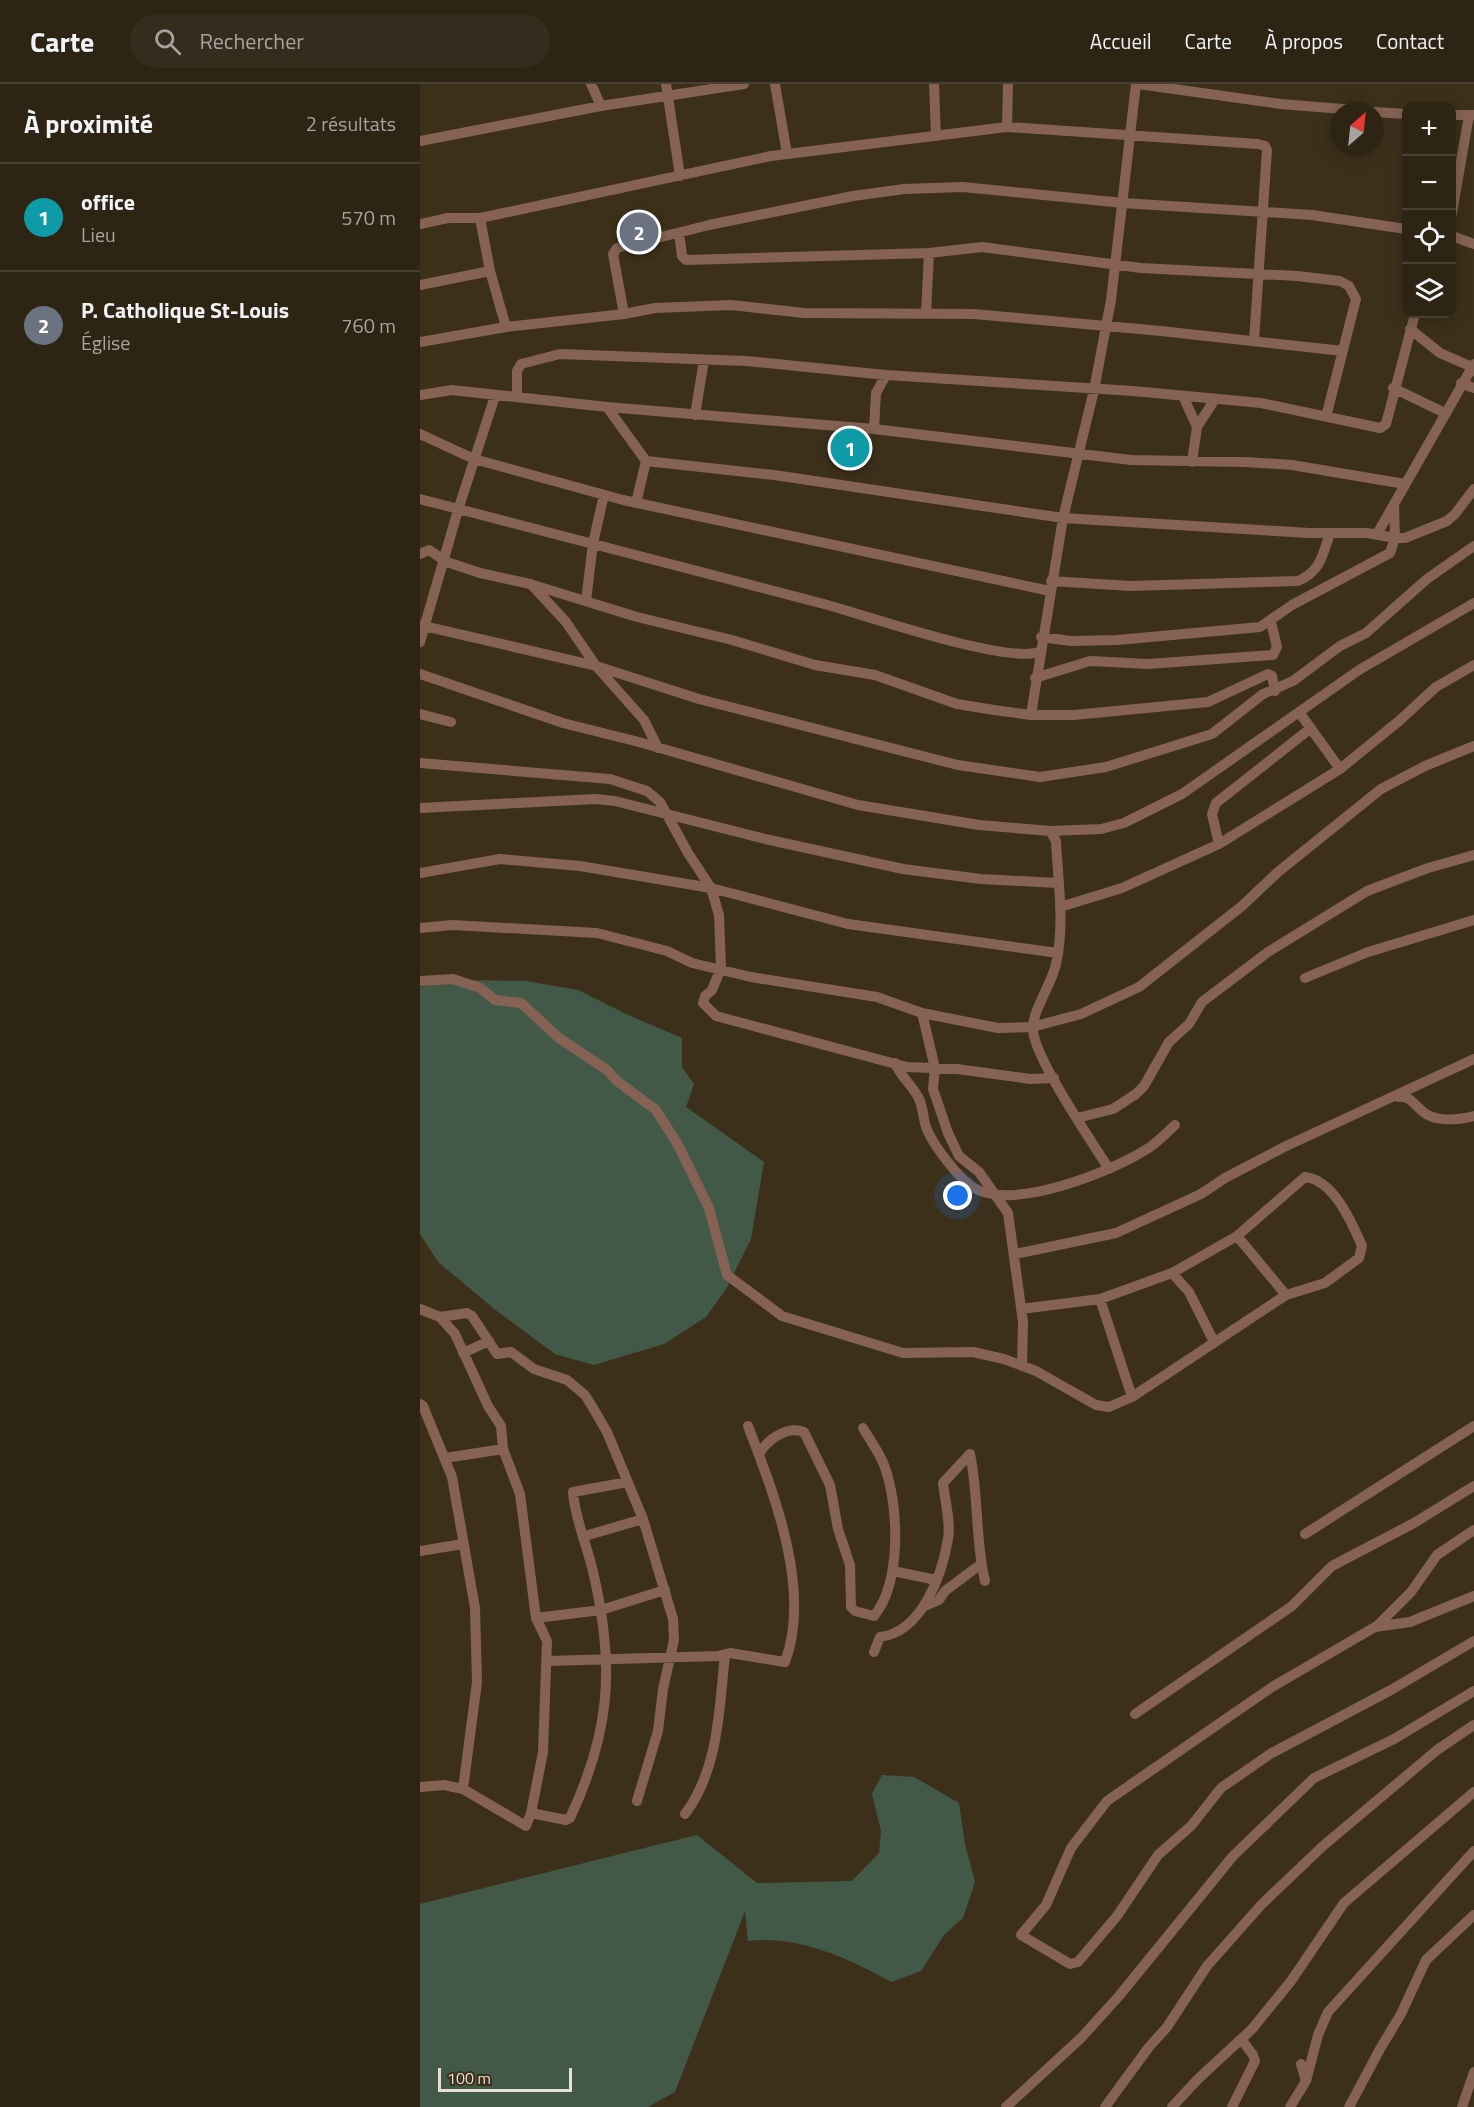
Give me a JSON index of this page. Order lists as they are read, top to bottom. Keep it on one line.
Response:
{"scale_bar":"100 m","north":"top right","page":{"header":"Carte","search":"Rechercher","nav":["Accueil","Carte","À propos","Contact"],"heading":["À proximité","2 résultats"],"map_buttons":["+","−"],"list":[{"mark":"1","name":"office","note":"Lieu","value":"570 m"},{"mark":"2","name":"P. Catholique St-Louis","note":"Église","value":"760 m"}],"pins":["2","1"],"scale":"100 m"}}
